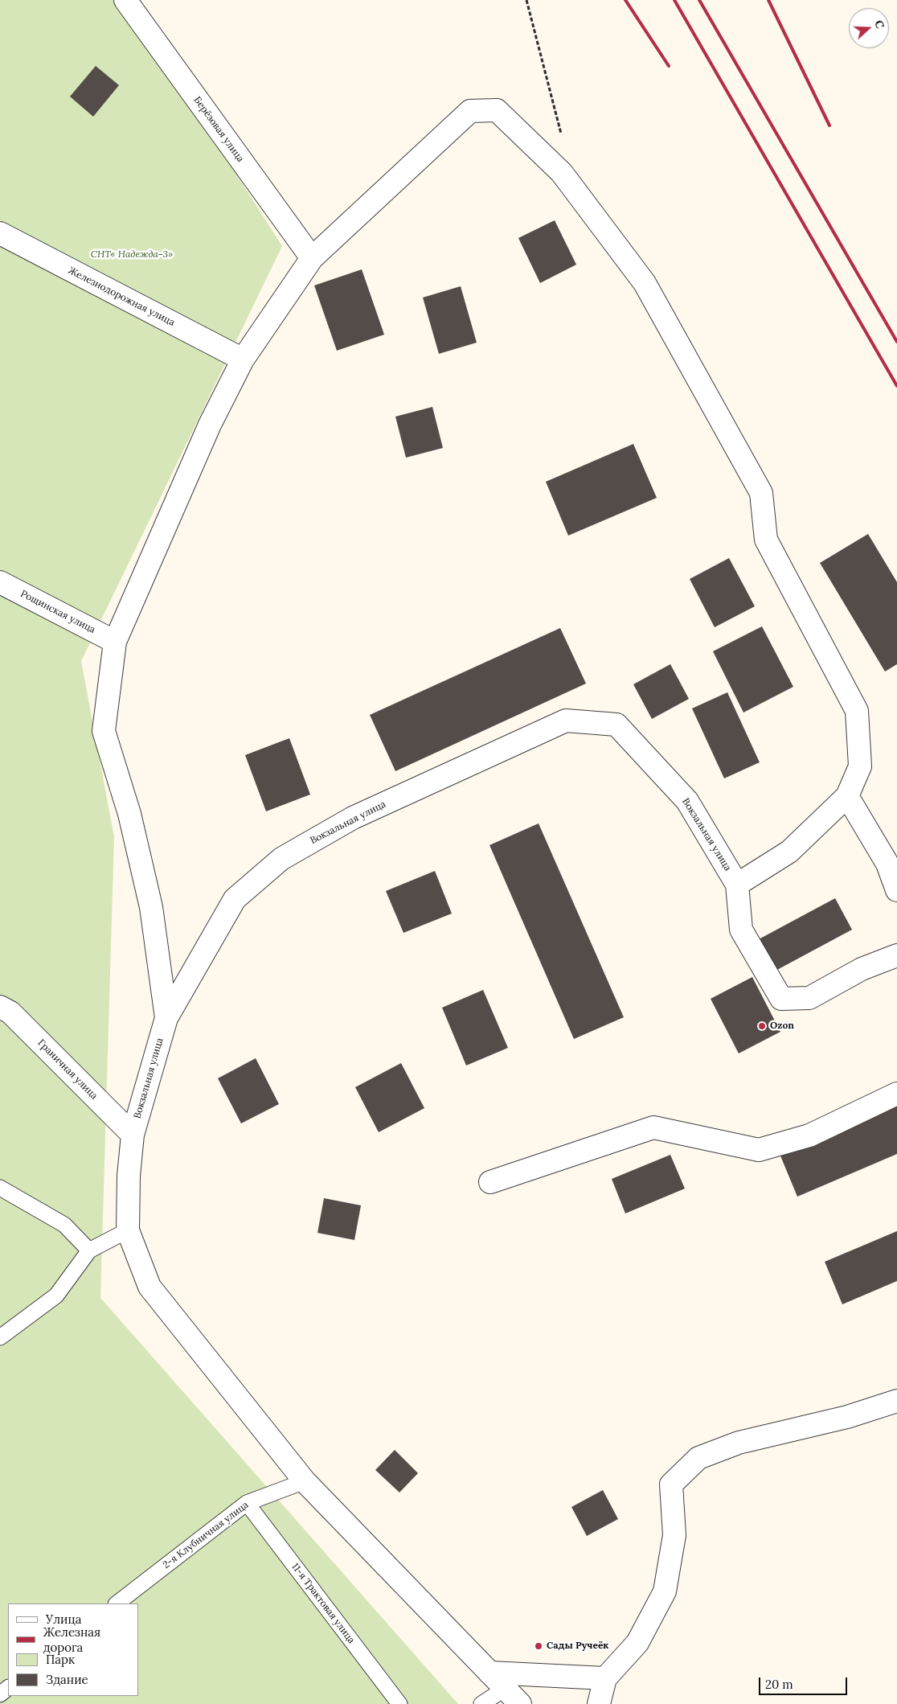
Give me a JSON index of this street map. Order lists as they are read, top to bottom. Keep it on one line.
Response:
{"streets":{"street":["Берёзовая улица","Железнодорожная улица","Рощинская улица","Вокзальная улица","Граничная улица"],"lane":["2-я Клубничная улица","11-я Трактовая улица"]},"crossings":[["Вокзальная улица","Граничная улица"],["2-я Клубничная улица","11-я Трактовая улица"]],"parks":["СНТ« Надежда-3»"],"places":["Ozon","Сады Ручеёк"],"legend":["Улица","Железная дорога","Парк","Здание"],"scale_bar":"20 m","north":"right"}
